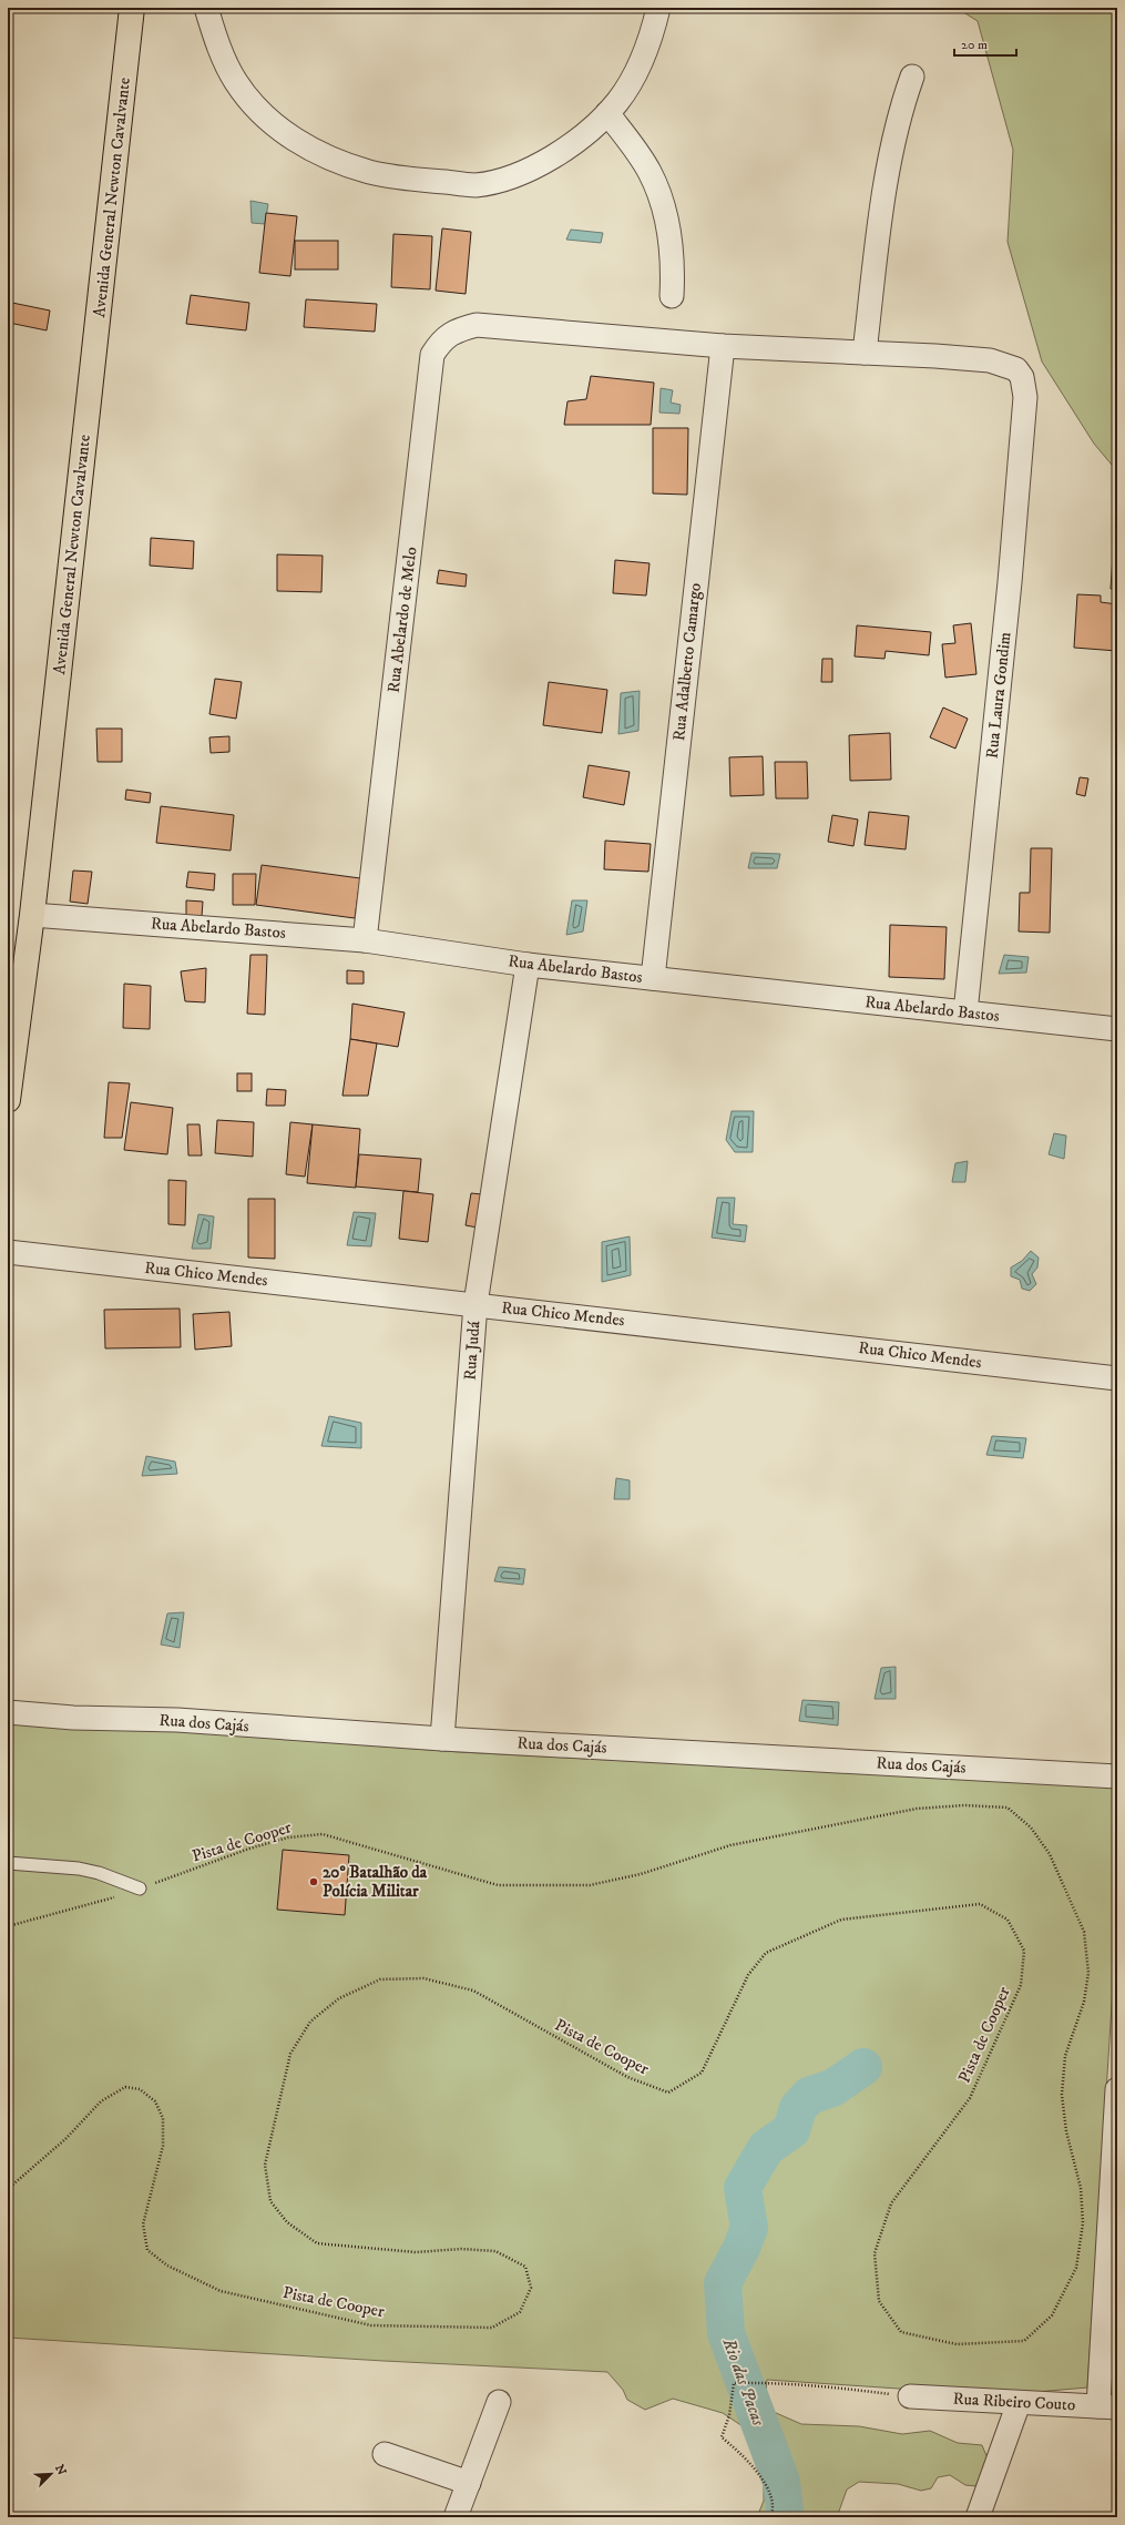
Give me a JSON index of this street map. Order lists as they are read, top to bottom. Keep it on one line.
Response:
{"streets":{"main road":["Avenida General Newton Cavalvante"],"street":["Rua Abelardo de Melo","Rua Adalberto Camargo","Rua Laura Gondim","Rua Abelardo Bastos","Rua Chico Mendes","Rua Judá","Rua dos Cajás","Rua Ribeiro Couto"],"path":["Pista de Cooper"]},"crossings":[["Avenida General Newton Cavalvante","Rua Abelardo Bastos"],["Rua Abelardo de Melo","Rua Adalberto Camargo"],["Rua Abelardo de Melo","Rua Abelardo Bastos"],["Rua Adalberto Camargo","Rua Abelardo Bastos"],["Rua Laura Gondim","Rua Abelardo Bastos"],["Rua Abelardo Bastos","Rua Judá"],["Rua Chico Mendes","Rua Judá"],["Rua Judá","Rua dos Cajás"]],"water":["Rio das Pacas"],"places":["20º Batalhão da Polícia Militar"],"scale_bar":"20 m","north":"top right"}
